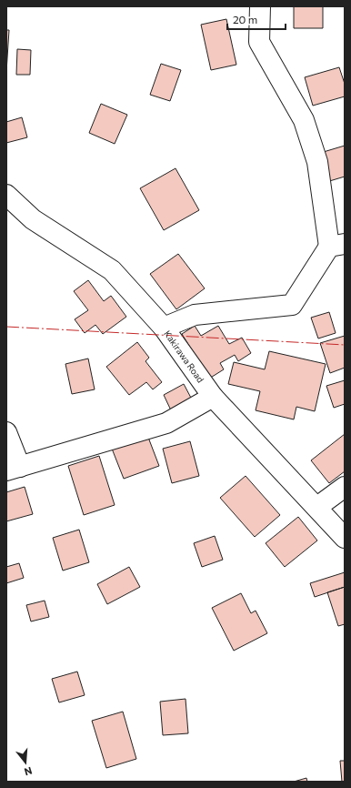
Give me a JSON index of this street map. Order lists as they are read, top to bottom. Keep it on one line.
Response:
{"streets":{"street":["Kakirawa Road"]},"scale_bar":"20 m","north":"bottom"}
